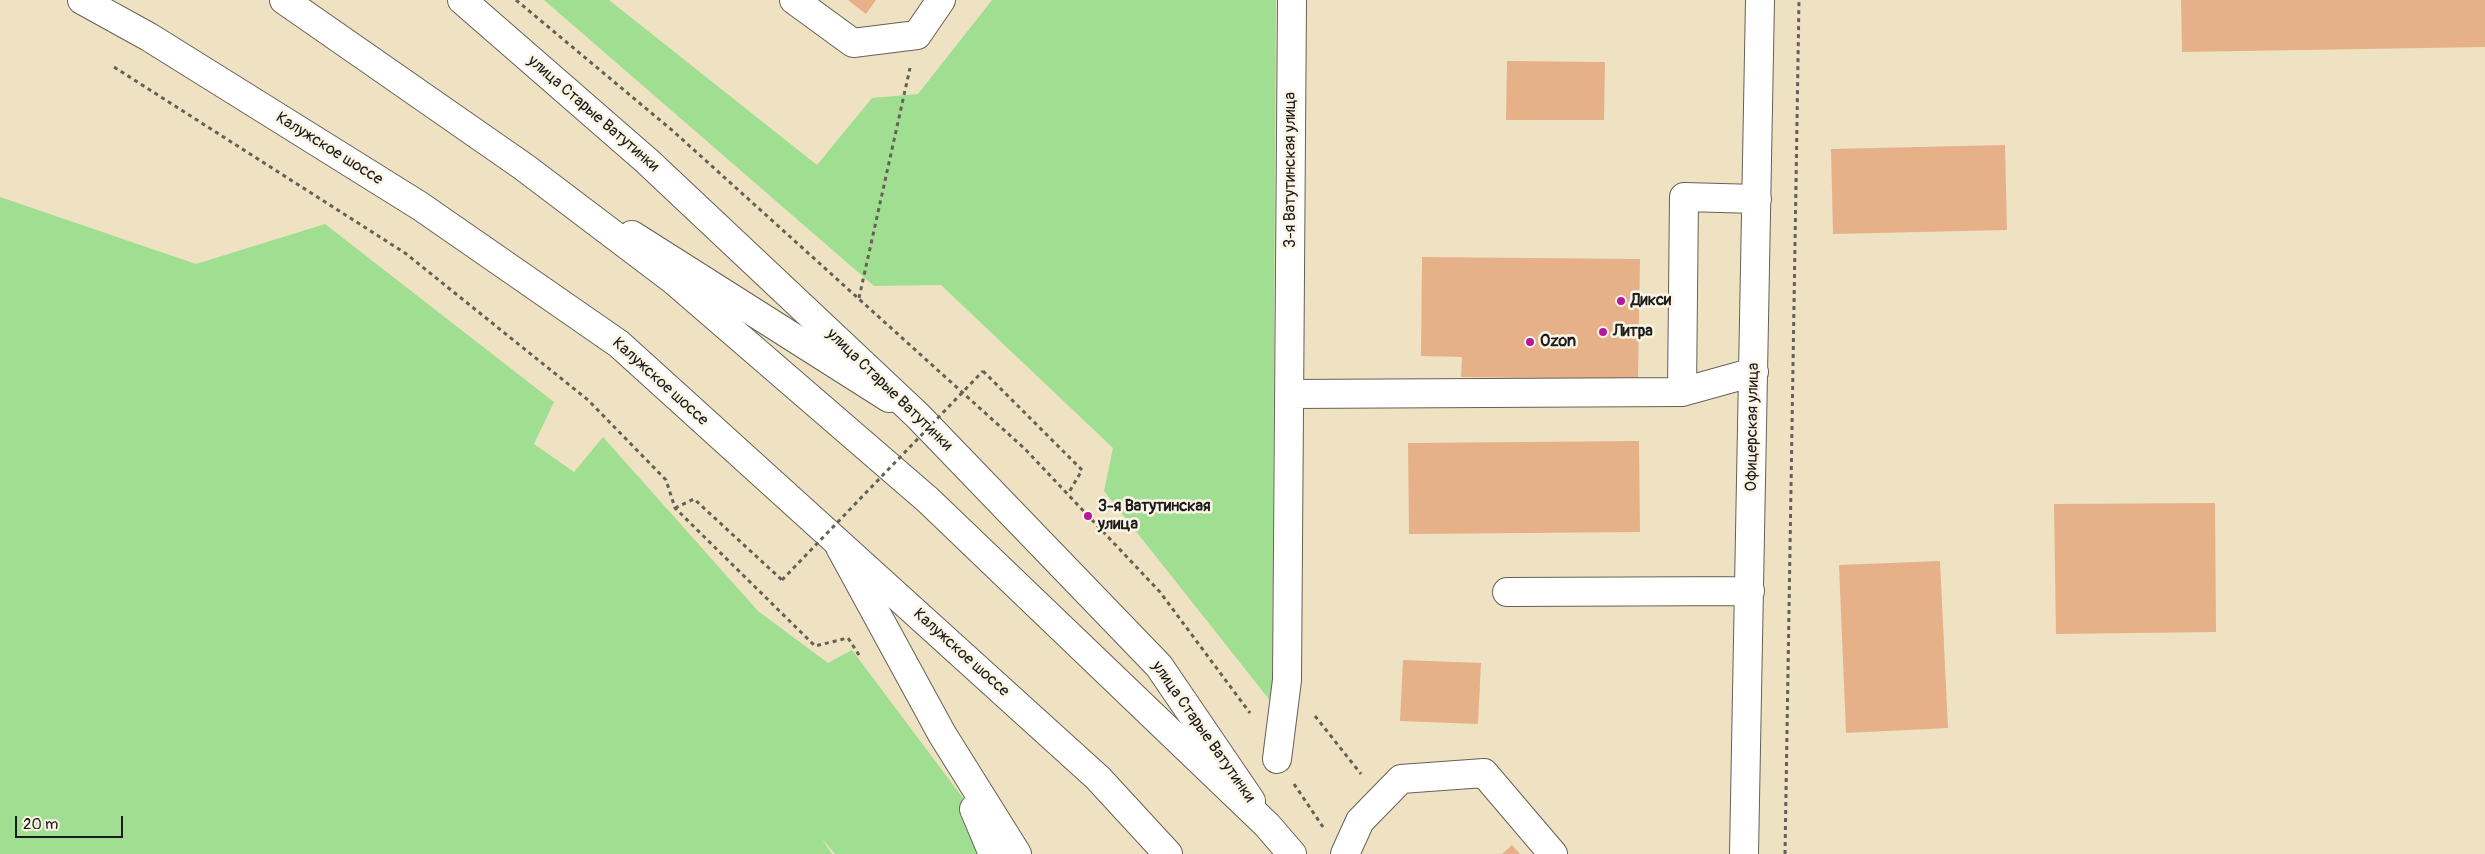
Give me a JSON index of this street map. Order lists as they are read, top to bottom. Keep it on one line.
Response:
{"streets":{"main road":["улица Старые Ватутинки","Калужское шоссе","3-я Ватутинская улица","Офицерская улица"]},"places":["Дикси","Литра","Ozon","3-я Ватутинская улица"],"scale_bar":"20 m"}
